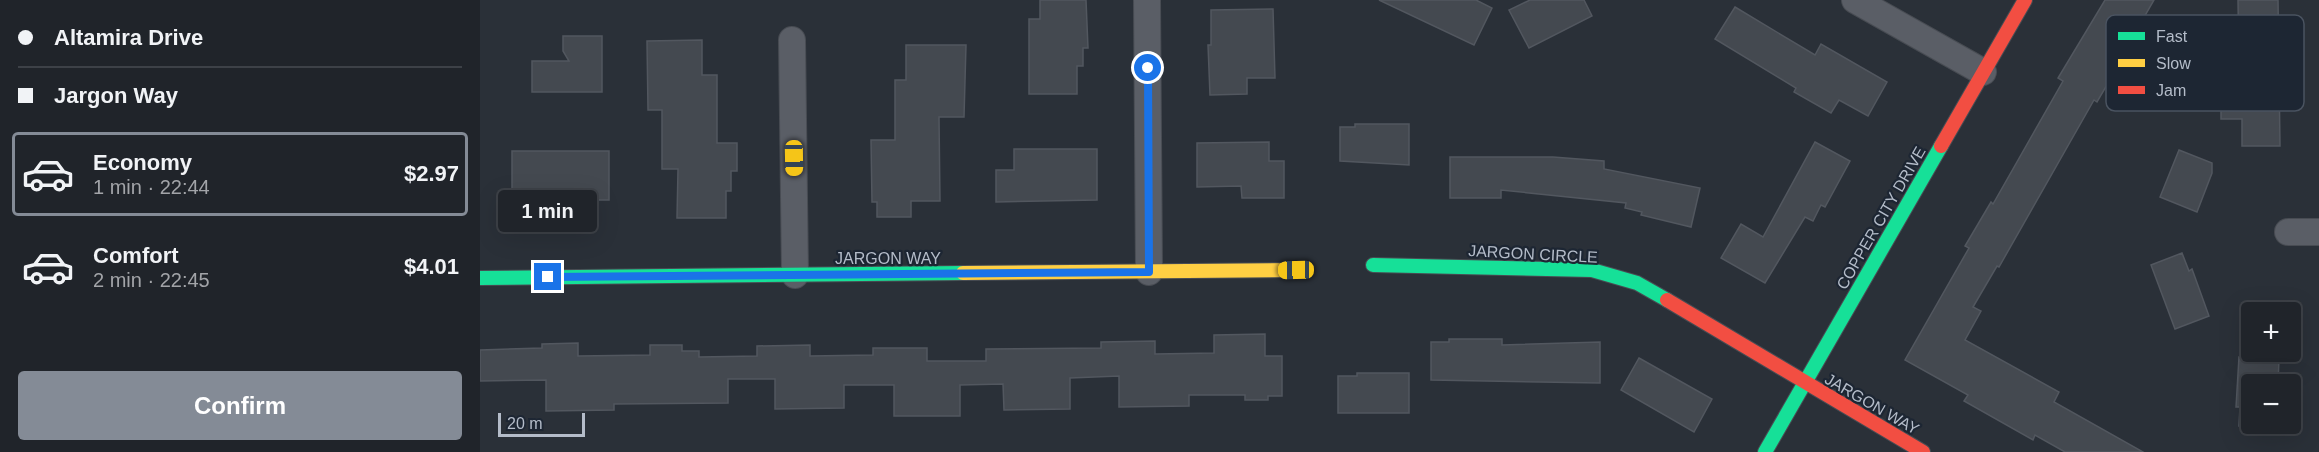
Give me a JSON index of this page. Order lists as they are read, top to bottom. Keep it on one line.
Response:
{"streets":{"street":["COPPER CITY DRIVE","JARGON CIRCLE","JARGON WAY"]},"crossings":[["COPPER CITY DRIVE","JARGON CIRCLE"],["COPPER CITY DRIVE","JARGON WAY"],["JARGON CIRCLE","JARGON WAY"]],"legend":["Fast","Slow","Jam"],"scale_bar":"20 m","page":{"banner":["Altamira Drive","Jargon Way"],"list":[{"name":"Economy","note":"1 min · 22:44","value":"$2.97"},{"name":"Comfort","note":"2 min · 22:45","value":"$4.01"}],"bubble":"1 min","map_buttons":["+","−"],"buttons":"Confirm","scale":"20 m"}}
